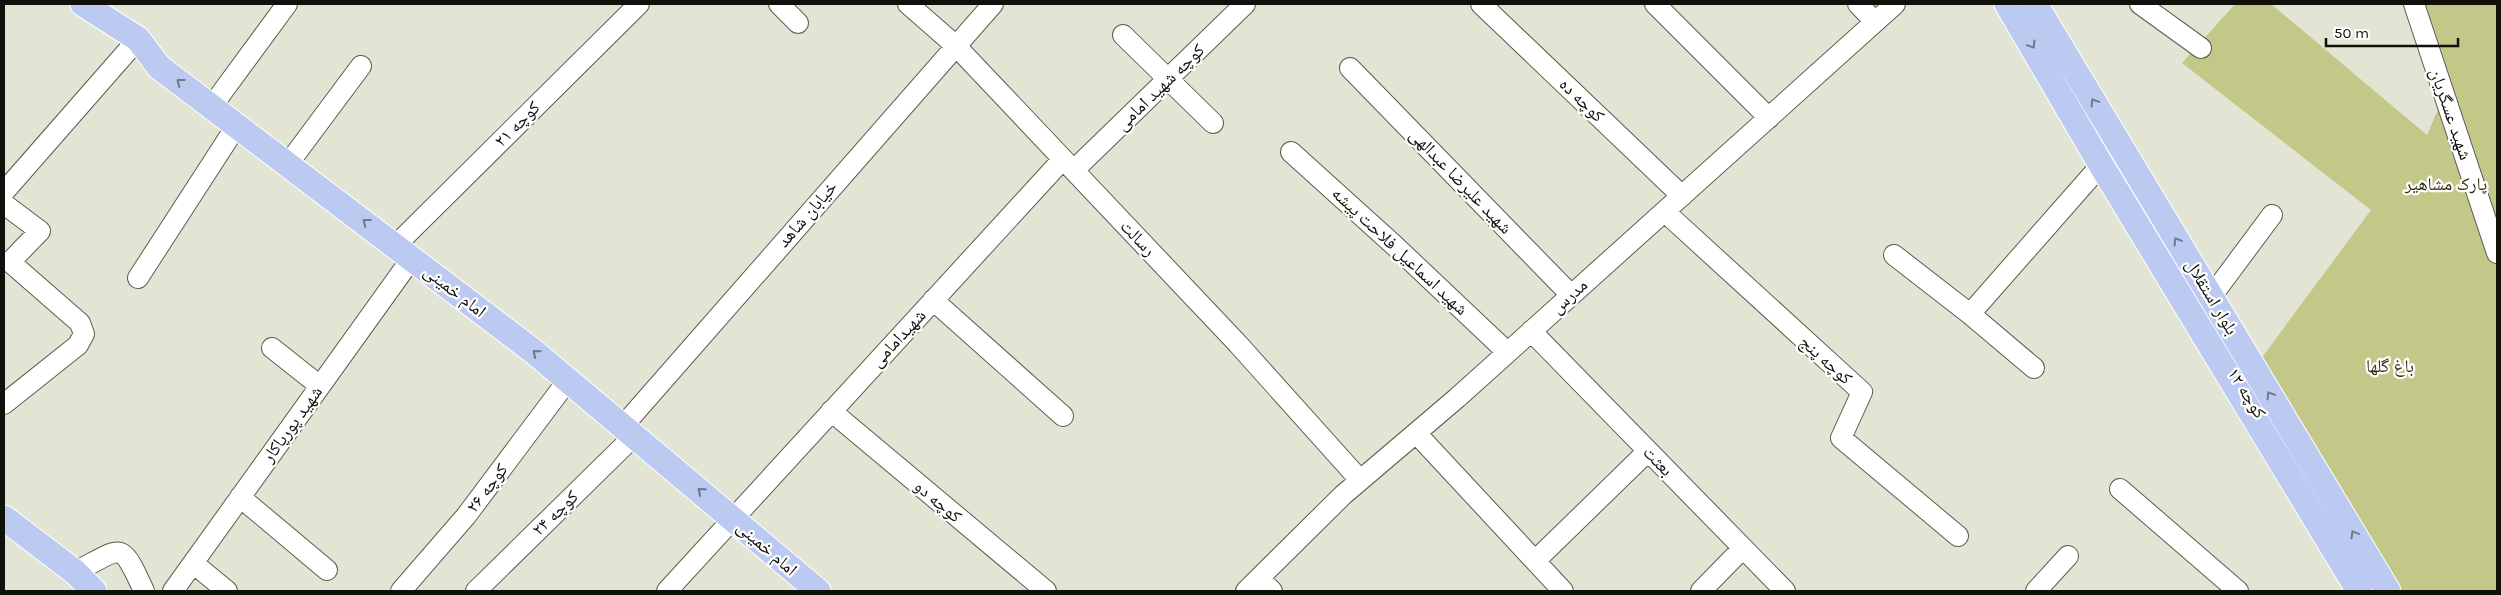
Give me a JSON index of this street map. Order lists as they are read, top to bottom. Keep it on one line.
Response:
{"streets":{"main road":["امام خمینی","بلوار استقلال"],"street":["کوچه شهید امامی","کوچه ده","شهید عسگریان","کوچه ۲۱","شهید علیرضا عبدالهی","خیابان شاهد","رسالت","شهید اسماعیل فلاحت پیشه","مدرس","شهیدامامی","کوچه پنج","کوچه ۱۲","شهید پورپاکار","بعثت","کوچه ۲۶","کوچه دو","کوچه ۲۴"]},"crossings":[["کوچه شهید امامی","رسالت"],["کوچه شهید امامی","شهیدامامی"],["کوچه ده","مدرس"],["کوچه ۲۱","امام خمینی"],["کوچه ۲۱","شهید پورپاکار"],["شهید علیرضا عبدالهی","مدرس"],["خیابان شاهد","رسالت"],["خیابان شاهد","امام خمینی"],["خیابان شاهد","کوچه ۲۴"],["رسالت","مدرس"],["رسالت","شهیدامامی"],["شهید اسماعیل فلاحت پیشه","مدرس"],["امام خمینی","شهیدامامی"],["امام خمینی","شهید پورپاکار"],["امام خمینی","کوچه ۲۶"],["امام خمینی","کوچه ۲۴"],["مدرس","کوچه پنج"],["مدرس","بعثت"],["بلوار استقلال","کوچه ۱۲"],["شهیدامامی","کوچه دو"]],"one_way":["امام خمینی"],"parks":["پارک مشاهیر","باغ گلها"],"scale_bar":"50 m"}
